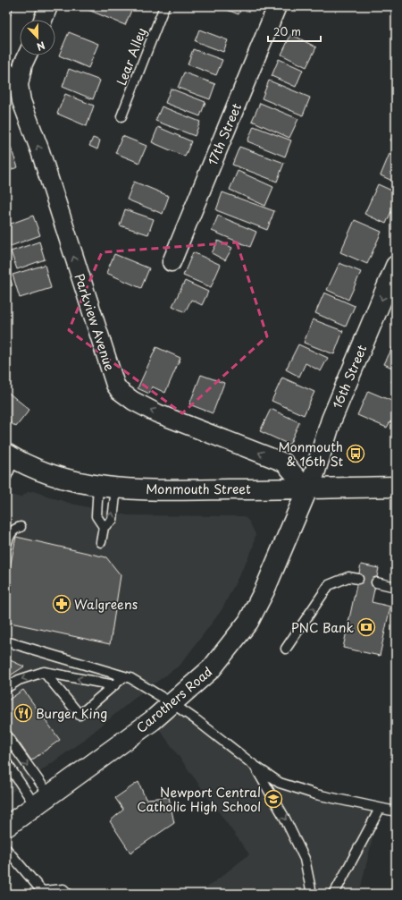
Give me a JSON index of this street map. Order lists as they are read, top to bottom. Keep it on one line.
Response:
{"streets":{"main road":["16th Street","Monmouth Street","Carothers Road"],"street":["17th Street","Parkview Avenue"],"lane":["Lear Alley"]},"crossings":[["Parkview Avenue","16th Street"],["Parkview Avenue","Monmouth Street"],["Parkview Avenue","Carothers Road"],["16th Street","Monmouth Street"],["16th Street","Carothers Road"],["Monmouth Street","Carothers Road"]],"one_way":["Parkview Avenue","16th Street"],"places":{"bus stop":["Monmouth & 16th St"],"pharmacy":["Walgreens"],"bank":["PNC Bank"],"restaurant":["Burger King"],"school or university":["Newport Central Catholic High School"]},"scale_bar":"20 m","north":"bottom"}
